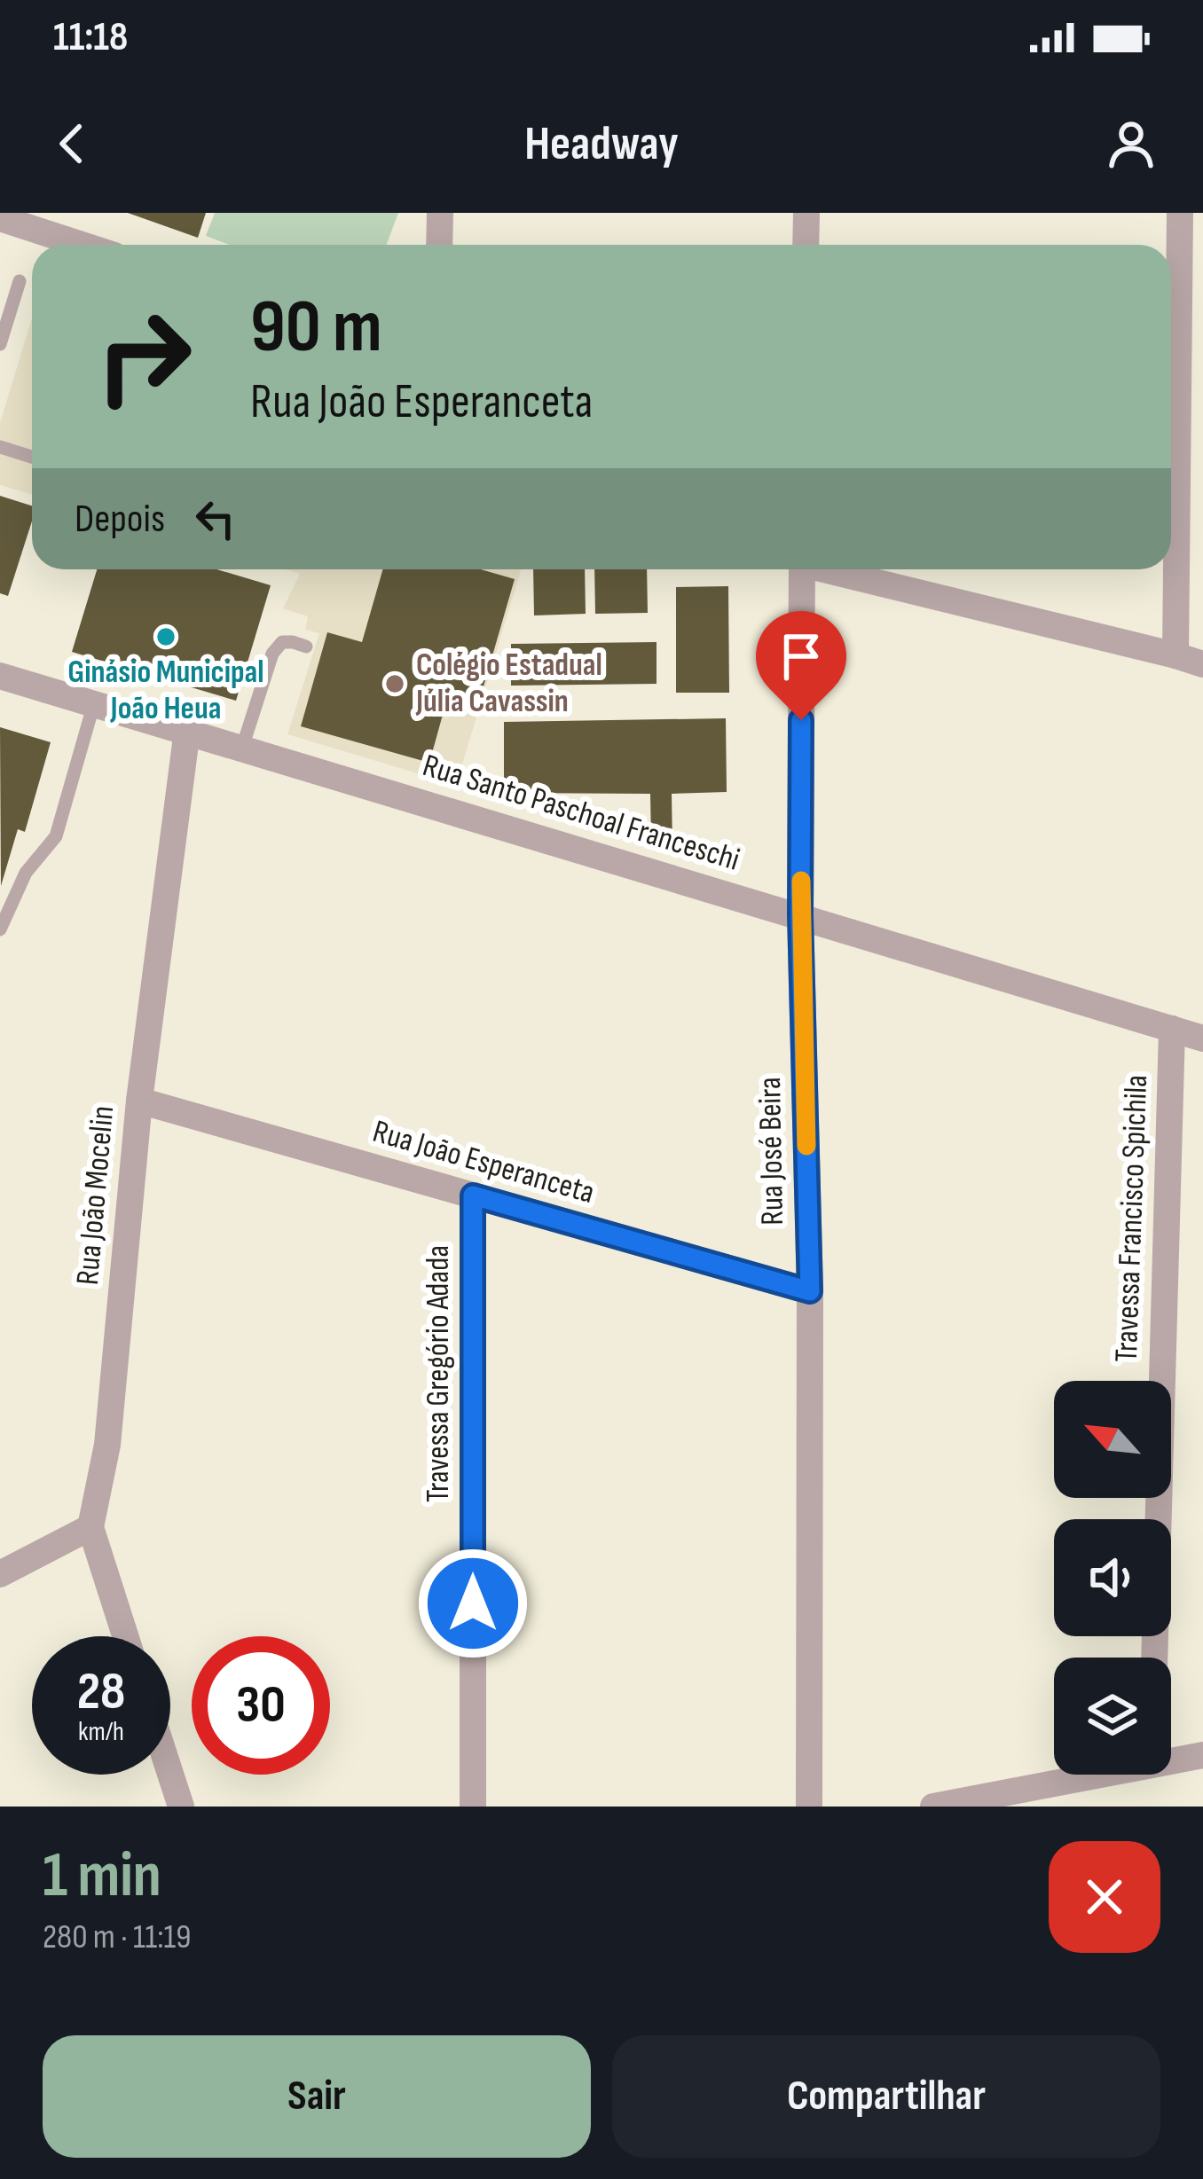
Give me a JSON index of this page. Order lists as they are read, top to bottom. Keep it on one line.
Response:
{"streets":{"street":["Rua Santo Paschoal Franceschi","Rua José Beira","Rua João Esperanceta","Rua João Mocelin","Travessa Francisco Spichila","Travessa Gregório Adada"]},"crossings":[["Rua Santo Paschoal Franceschi","Rua José Beira"],["Rua Santo Paschoal Franceschi","Rua João Mocelin"],["Rua Santo Paschoal Franceschi","Travessa Francisco Spichila"],["Rua José Beira","Rua João Esperanceta"],["Rua João Esperanceta","Rua João Mocelin"],["Rua João Esperanceta","Travessa Gregório Adada"]],"places":["Ginásio Municipal João Heua","Colégio Estadual Júlia Cavassin"],"north":"top left","page":{"status":"11:18","header":"Headway","turn":["90 m","Rua João Esperanceta"],"then":"Depois","speed":"28 km/h","limit":"30","heading":["1 min","280 m · 11:19"],"buttons":["Sair","Compartilhar"]}}
